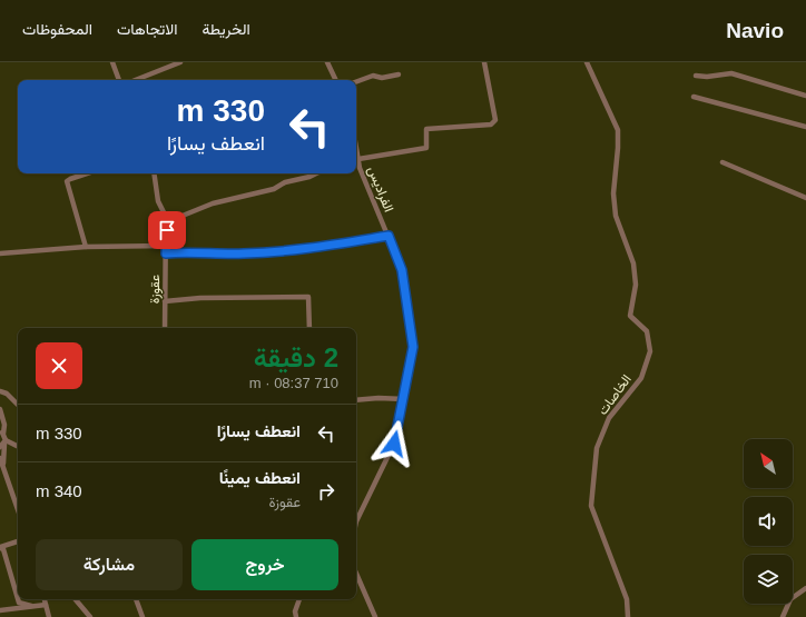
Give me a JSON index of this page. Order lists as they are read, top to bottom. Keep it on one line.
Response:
{"streets":{"street":["الفراديس","عقوزة","الخاصات"]},"north":"top left","page":{"header":"Navio","nav":["الخريطة","الاتجاهات","المحفوظات"],"turn":["330 m","انعطف يسارًا"],"heading":["2 دقيقة","710 m · 08:37"],"list":[{"name":"انعطف يسارًا","value":"330 m"},{"name":"انعطف يمينًا","note":"عقوزة","value":"340 m"}],"buttons":["خروج","مشاركة"]}}
